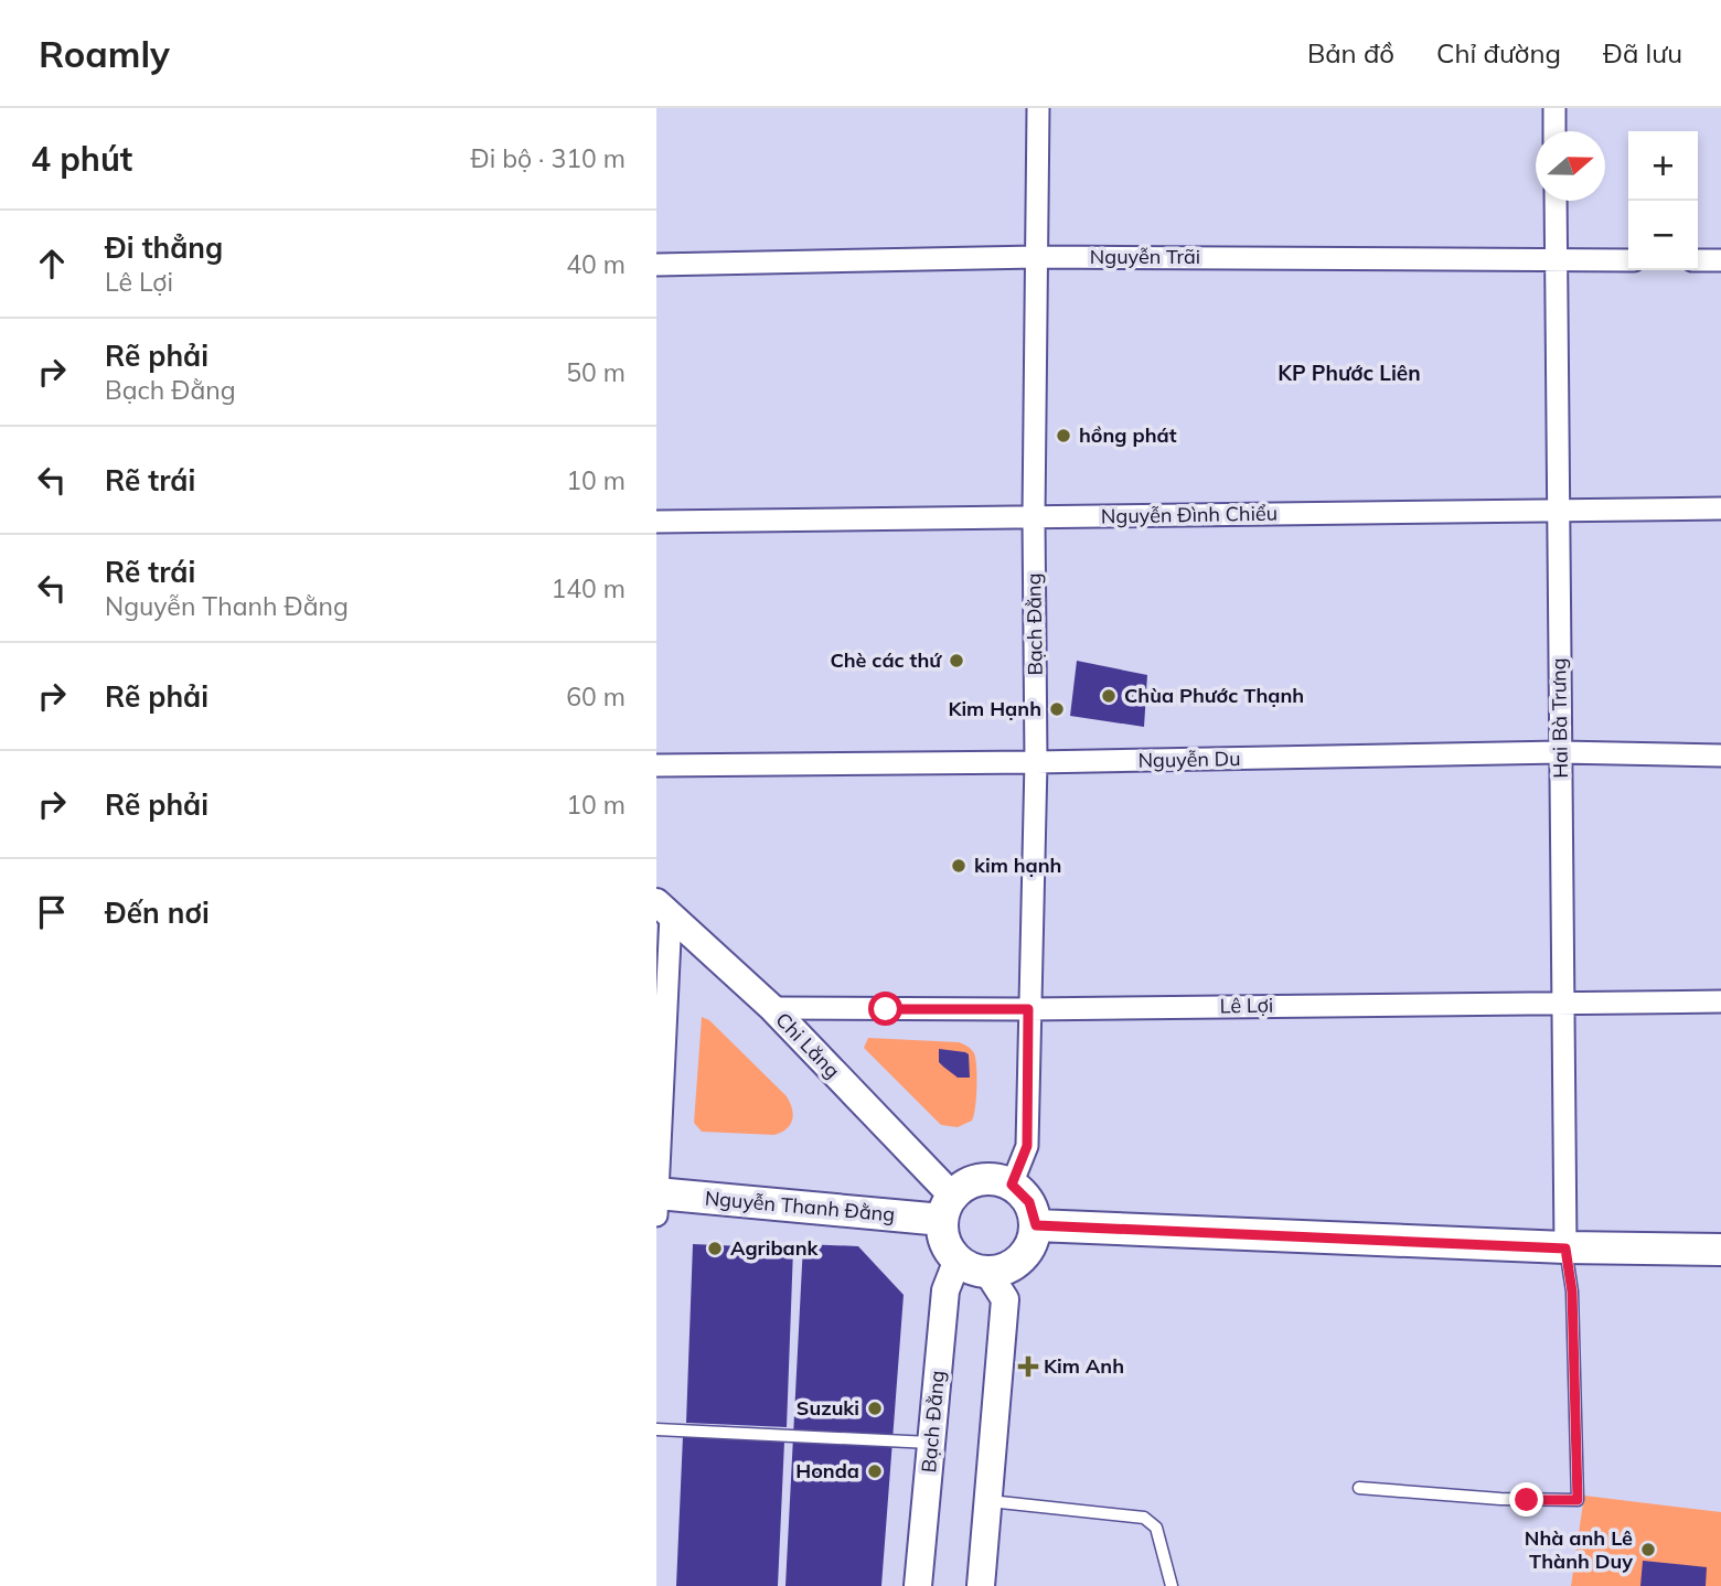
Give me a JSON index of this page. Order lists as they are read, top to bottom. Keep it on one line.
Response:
{"streets":{"main road":["Nguyễn Thanh Đằng"],"street":["Nguyễn Trãi","Nguyễn Đình Chiểu","Bạch Đằng","Hai Bà Trưng","Nguyễn Du","Lê Lợi","Chi Lăng"]},"crossings":[["Nguyễn Trãi","Bạch Đằng"],["Nguyễn Trãi","Hai Bà Trưng"],["Nguyễn Đình Chiểu","Bạch Đằng"],["Nguyễn Đình Chiểu","Hai Bà Trưng"],["Bạch Đằng","Nguyễn Du"],["Bạch Đằng","Lê Lợi"],["Bạch Đằng","Chi Lăng"],["Bạch Đằng","Nguyễn Thanh Đằng"],["Hai Bà Trưng","Nguyễn Du"],["Hai Bà Trưng","Lê Lợi"],["Lê Lợi","Chi Lăng"],["Chi Lăng","Nguyễn Thanh Đằng"]],"districts":["KP Phước Liên"],"places":{"other":["hồng phát","Chè các thứ","Chùa Phước Thạnh","Kim Hạnh","kim hạnh","Agribank","Suzuki","Honda","Nhà anh Lê Thành Duy"],"health":["Kim Anh"]},"north":"right","page":{"header":"Roamly","nav":["Bản đồ","Chỉ đường","Đã lưu"],"heading":["4 phút","Đi bộ · 310 m"],"map_buttons":["+","−"],"list":[["Đi thẳng","Lê Lợi","40 m"],["Rẽ phải","Bạch Đằng","50 m"],["Rẽ trái","10 m"],["Rẽ trái","Nguyễn Thanh Đằng","140 m"],["Rẽ phải","60 m"],["Rẽ phải","10 m"],"Đến nơi"]}}
